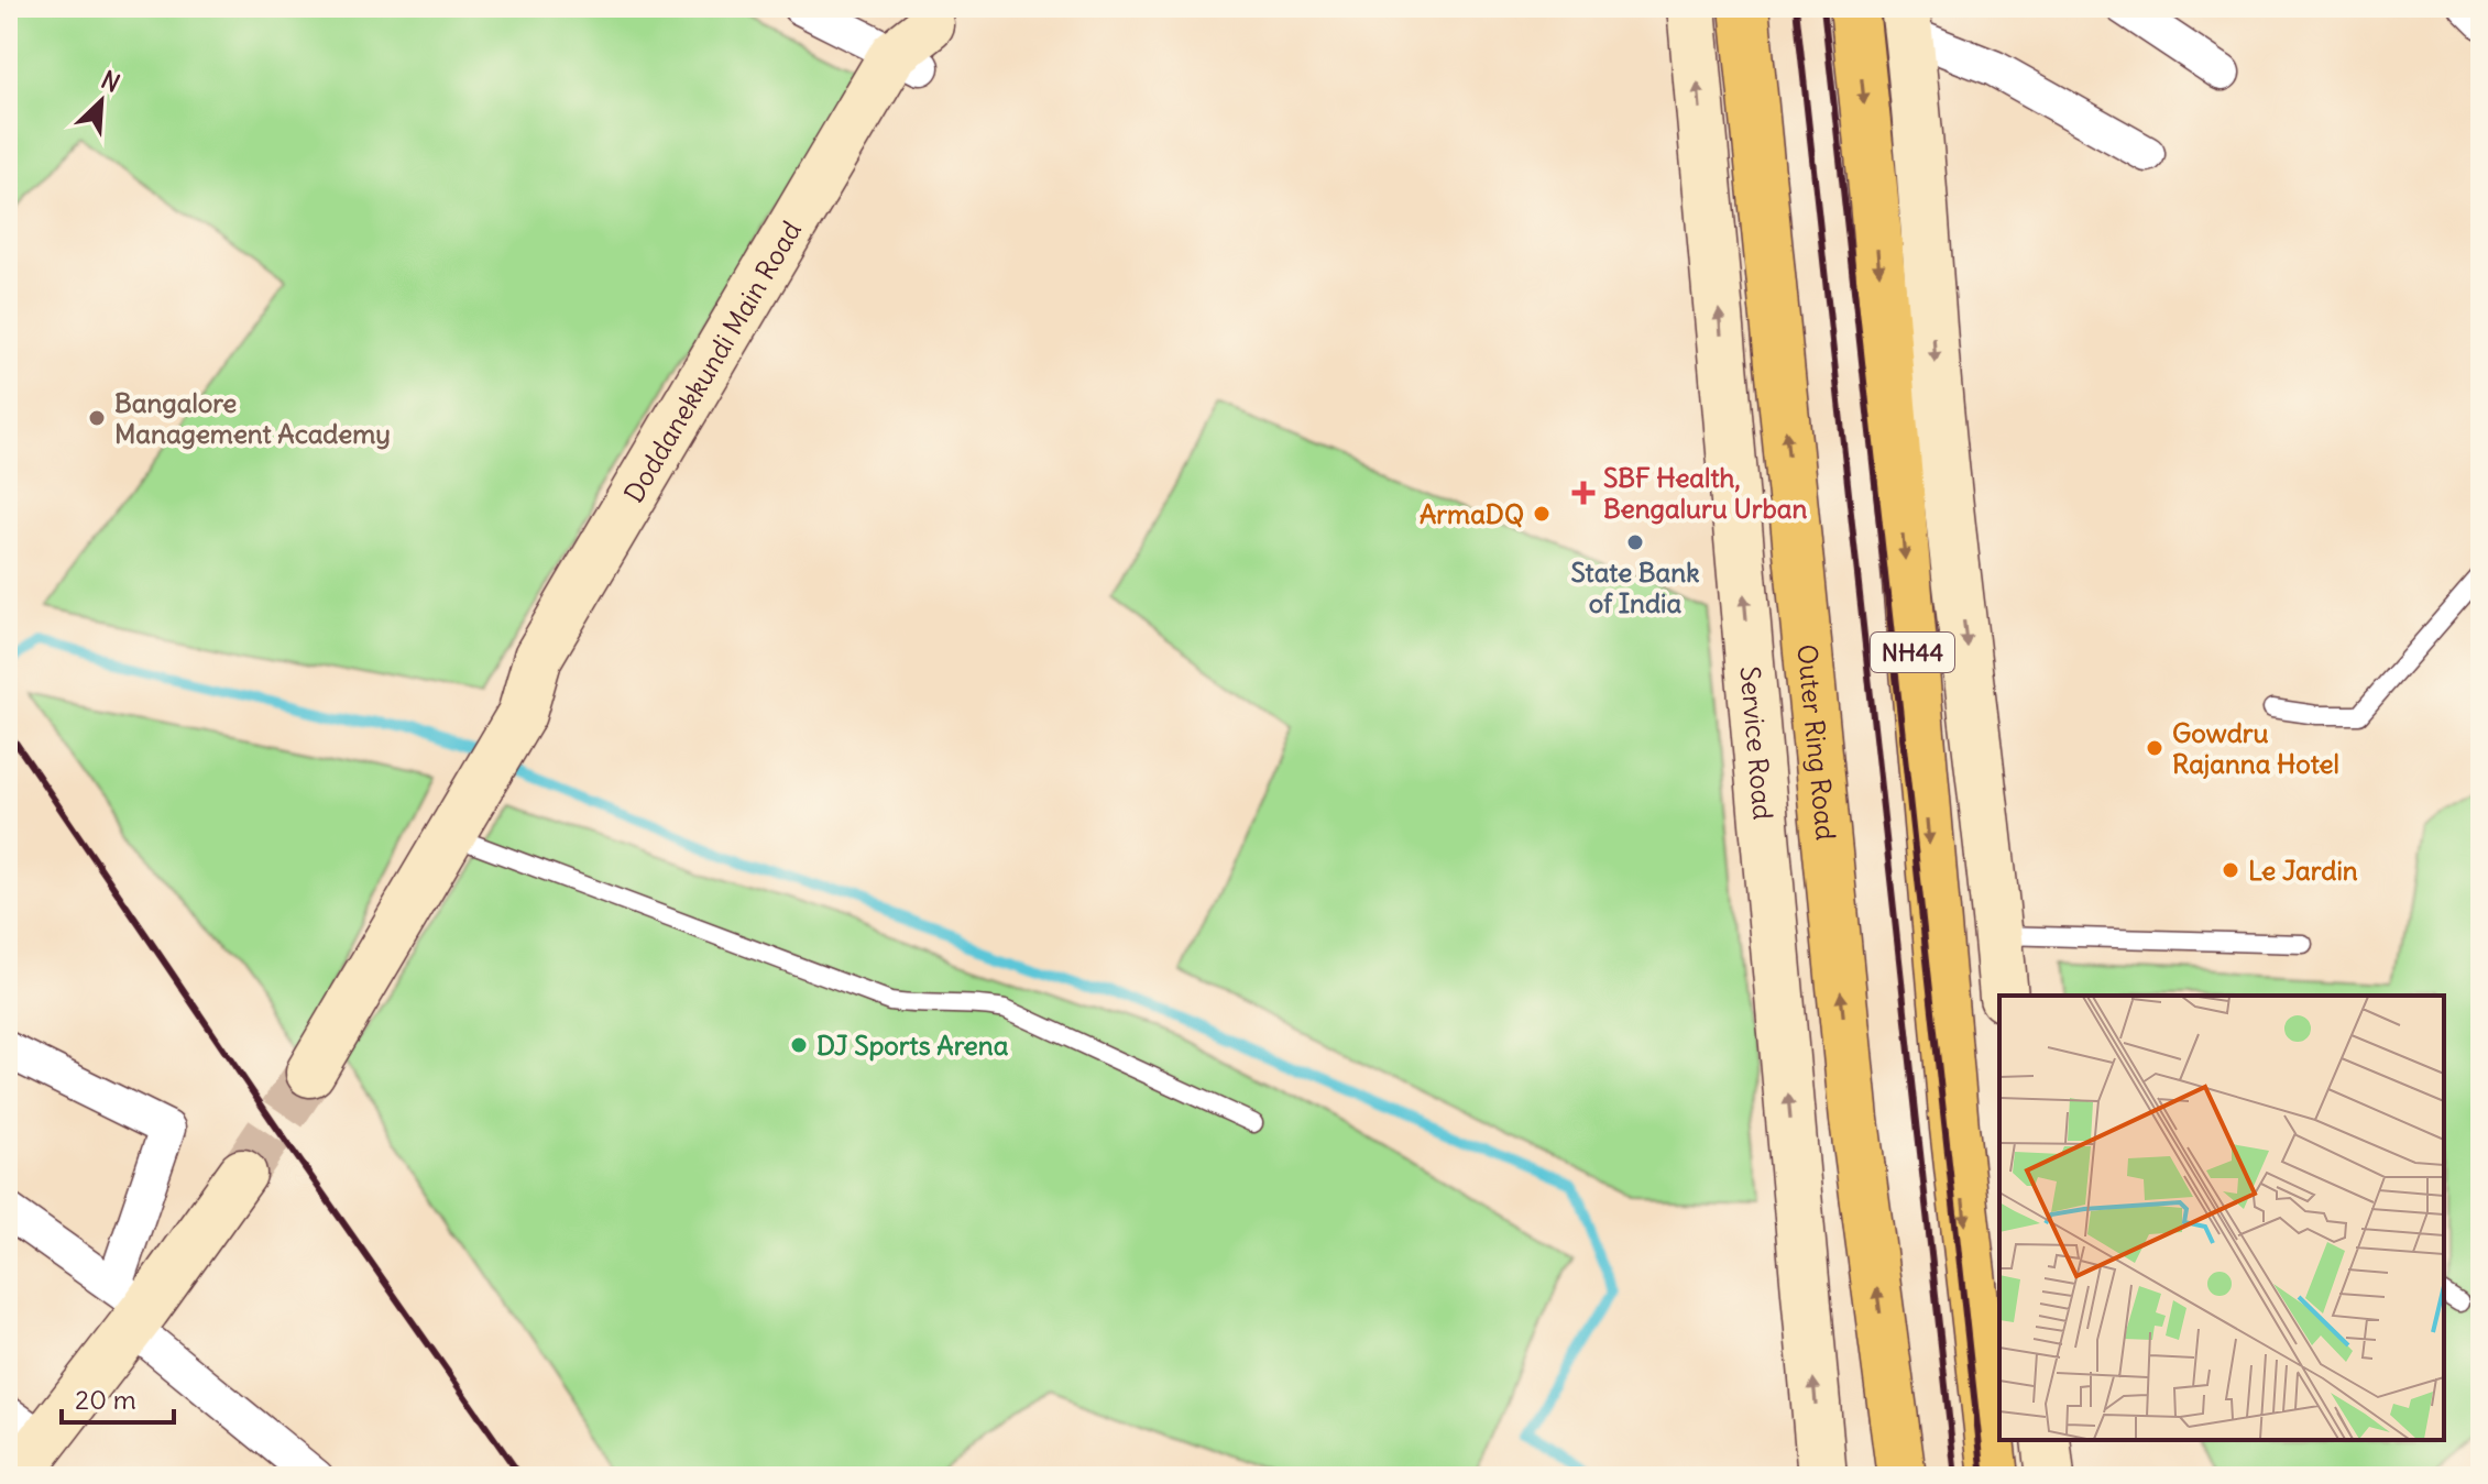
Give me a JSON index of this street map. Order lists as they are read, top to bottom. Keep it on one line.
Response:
{"streets":{"highway":["NH44","Outer Ring Road"],"street":["Doddanekkundi Main Road","Service Road"]},"places":{"other":["Bangalore Management Academy","ArmaDQ","State Bank of India","Gowdru Rajanna Hotel","Le Jardin","DJ Sports Arena"],"health":["SBF Health, Bengaluru Urban"]},"scale_bar":"20 m","north":"top right"}
